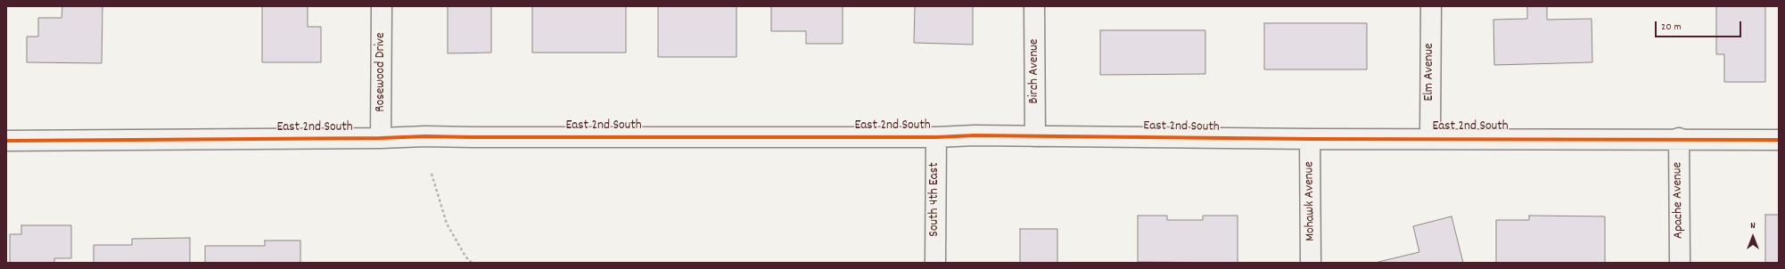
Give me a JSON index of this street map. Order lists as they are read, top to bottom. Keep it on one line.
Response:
{"streets":{"street":["Birch Avenue","Rosewood Drive","Elm Avenue","East 2nd South","South 4th East","Apache Avenue","Mohawk Avenue"]},"crossings":[["Birch Avenue","East 2nd South"],["Rosewood Drive","East 2nd South"],["Elm Avenue","East 2nd South"],["East 2nd South","South 4th East"],["East 2nd South","Apache Avenue"],["East 2nd South","Mohawk Avenue"]],"scale_bar":"20 m","north":"top"}
